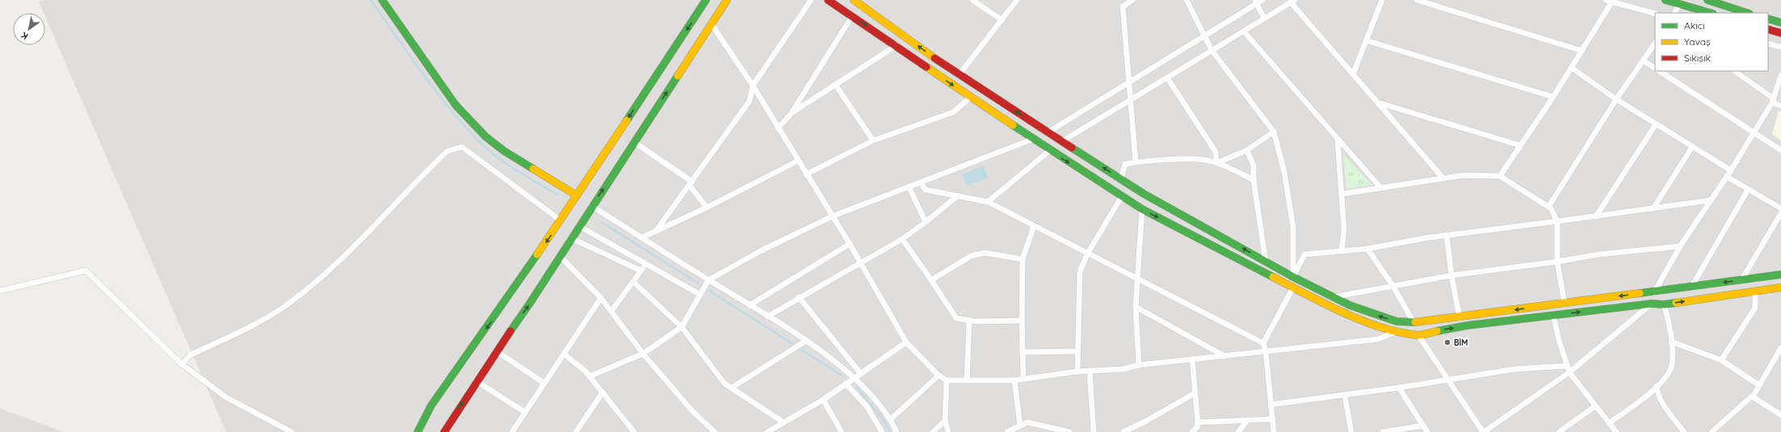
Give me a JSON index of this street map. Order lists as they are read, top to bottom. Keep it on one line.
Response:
{"places":["BİM"],"legend":["Akıcı","Yavaş","Sıkışık"],"north":"bottom left"}
